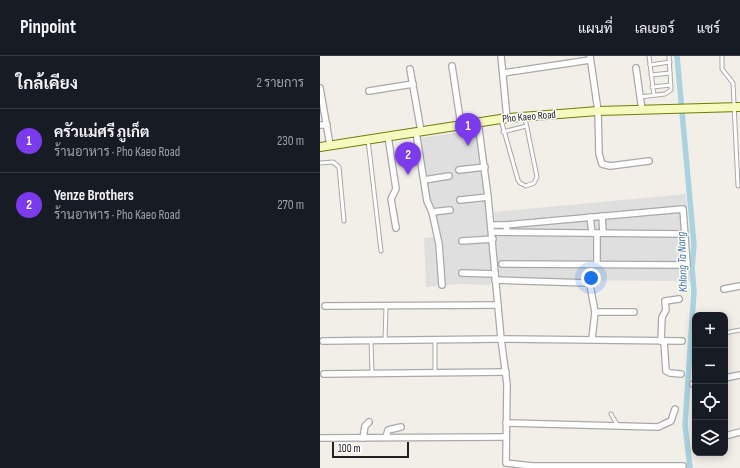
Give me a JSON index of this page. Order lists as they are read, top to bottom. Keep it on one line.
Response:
{"streets":{"street":["Pho Kaeo Road"]},"water":["Khlong Ta Nang"],"scale_bar":"100 m","page":{"header":"Pinpoint","nav":["แผนที่","เลเยอร์","แชร์"],"heading":["ใกล้เคียง","2 รายการ"],"list":[{"mark":"1","name":"ครัวแม่ศรี ภูเก็ต","note":"ร้านอาหาร · Pho Kaeo Road","value":"230 m"},{"mark":"2","name":"Yenze Brothers","note":"ร้านอาหาร · Pho Kaeo Road","value":"270 m"}],"pins":["1","2"],"map_buttons":["+","−"],"scale":"100 m"}}
